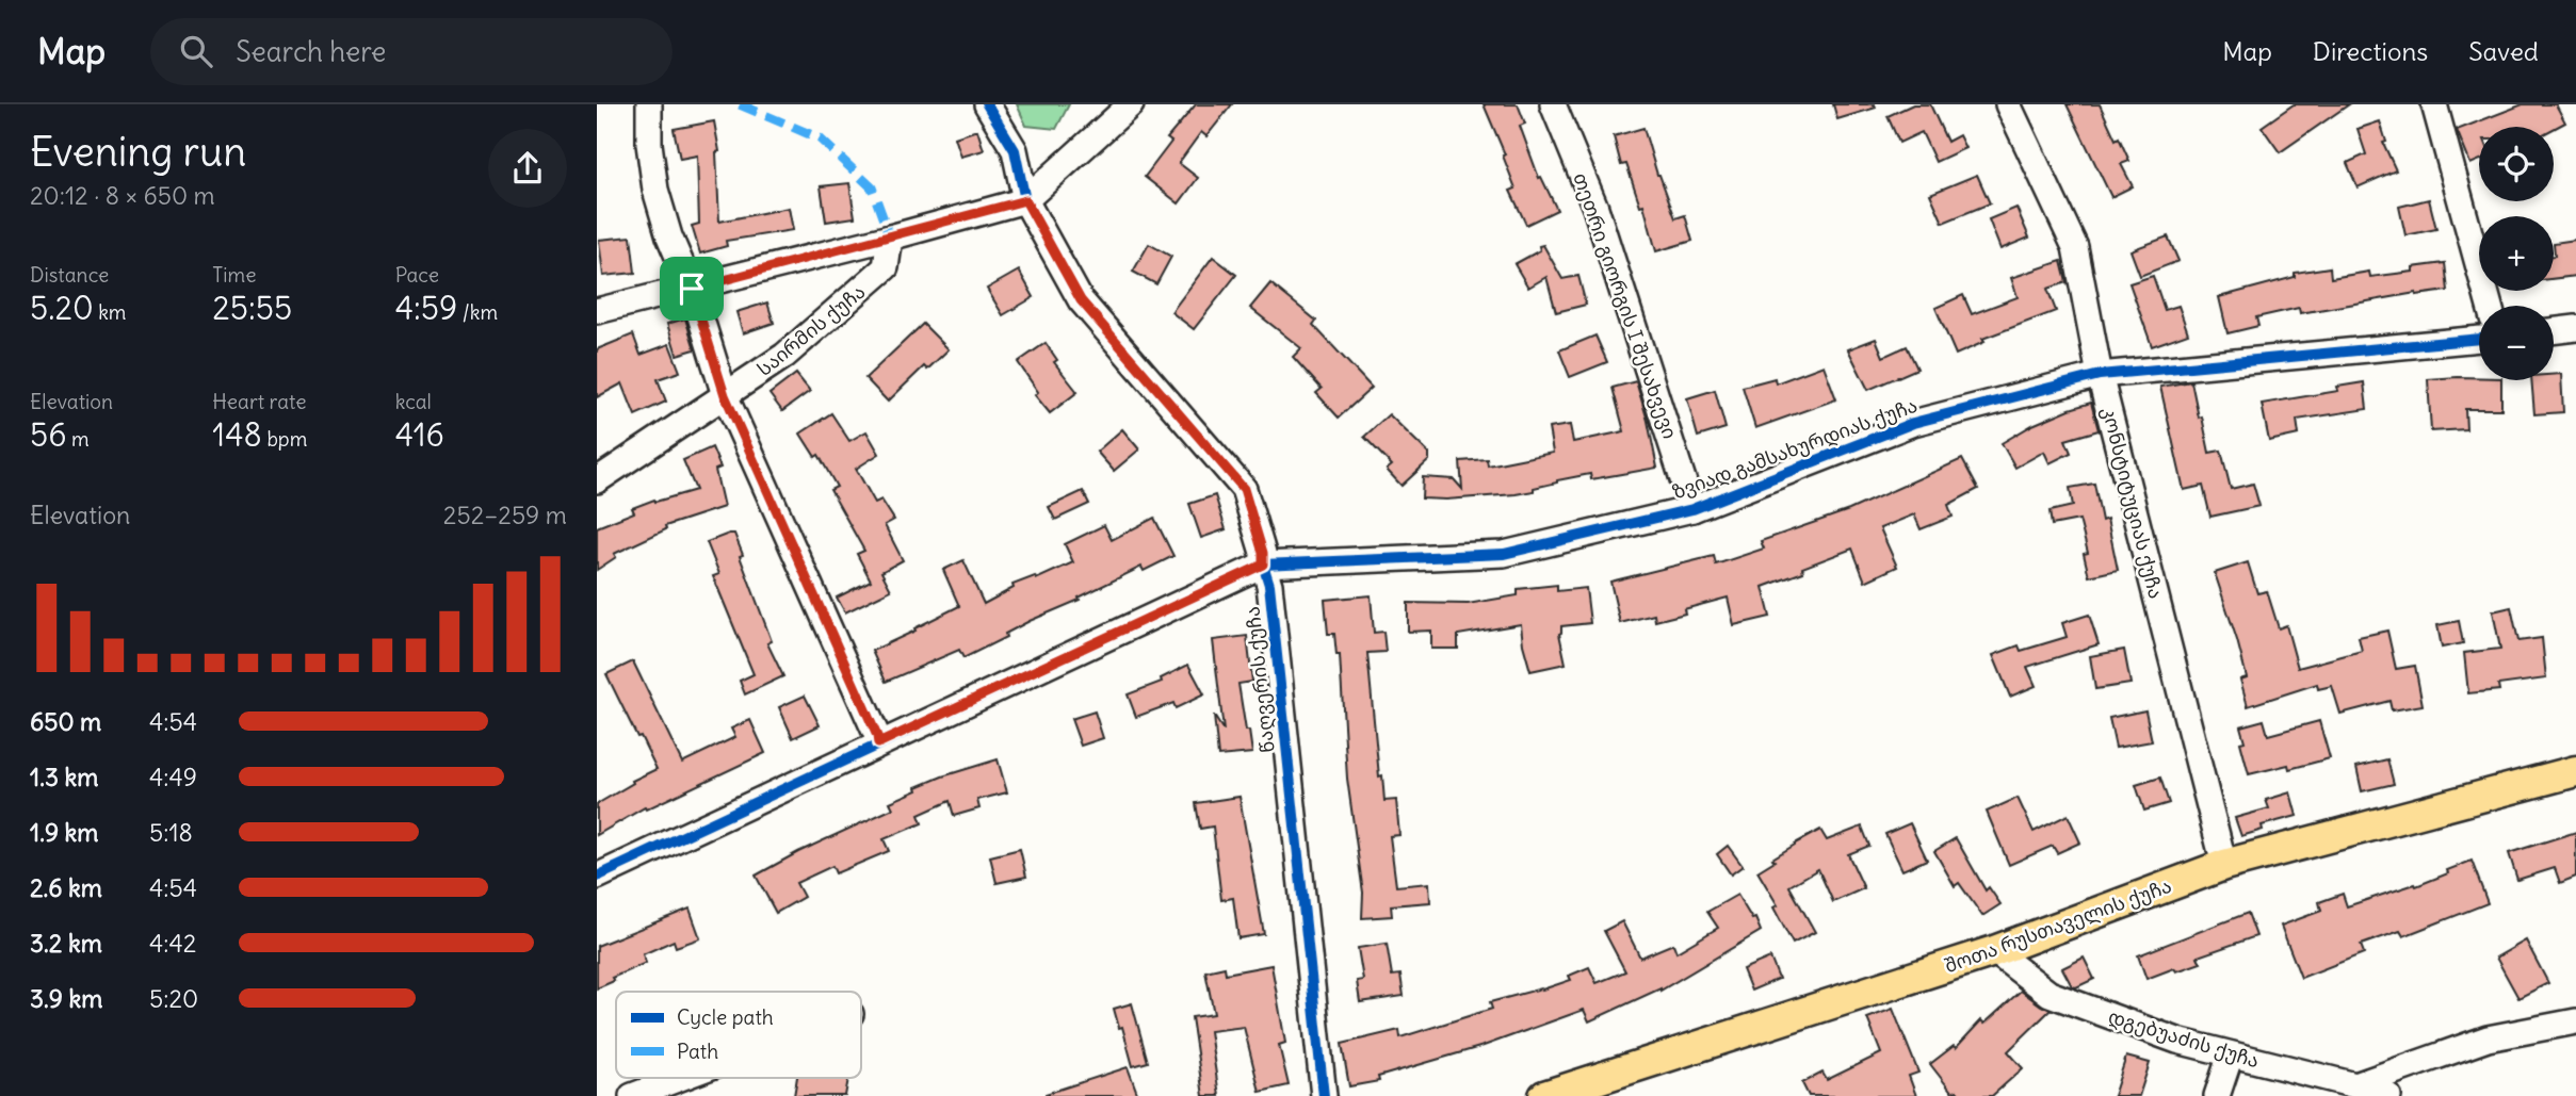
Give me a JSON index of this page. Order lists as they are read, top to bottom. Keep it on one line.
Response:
{"streets":{"main road":["შოთა რუსთაველის ქუჩა"],"street":["თეთრი გიორგის I შესახვევი","საირმის ქუჩა","ზვიად გამსახურდიას ქუჩა","კონსტიტუციას ქუჩა","წაღვერის ქუჩა","დგებუაძის ქუჩა"]},"crossings":[["თეთრი გიორგის I შესახვევი","ზვიად გამსახურდიას ქუჩა"],["ზვიად გამსახურდიას ქუჩა","კონსტიტუციას ქუჩა"],["ზვიად გამსახურდიას ქუჩა","წაღვერის ქუჩა"],["კონსტიტუციას ქუჩა","შოთა რუსთაველის ქუჩა"],["შოთა რუსთაველის ქუჩა","დგებუაძის ქუჩა"]],"legend":["Cycle path","Path"],"page":{"header":"Map","search":"Search here","nav":["Map","Directions","Saved"],"heading":["Evening run","20:12 · 8 × 650 m"],"map_buttons":["+","−"],"stats":[["Distance","5.20 km"],["Time","25:55"],["Pace","4:59 /km"],["Elevation","56 m"],["Heart rate","148 bpm"],["kcal","416"]],"chart":["Elevation","252–259 m"],"list":[{"name":"650 m","note":"4:54"},{"name":"1.3 km","note":"4:49"},{"name":"1.9 km","note":"5:18"},{"name":"2.6 km","note":"4:54"},{"name":"3.2 km","note":"4:42"},{"name":"3.9 km","note":"5:20"}]}}
